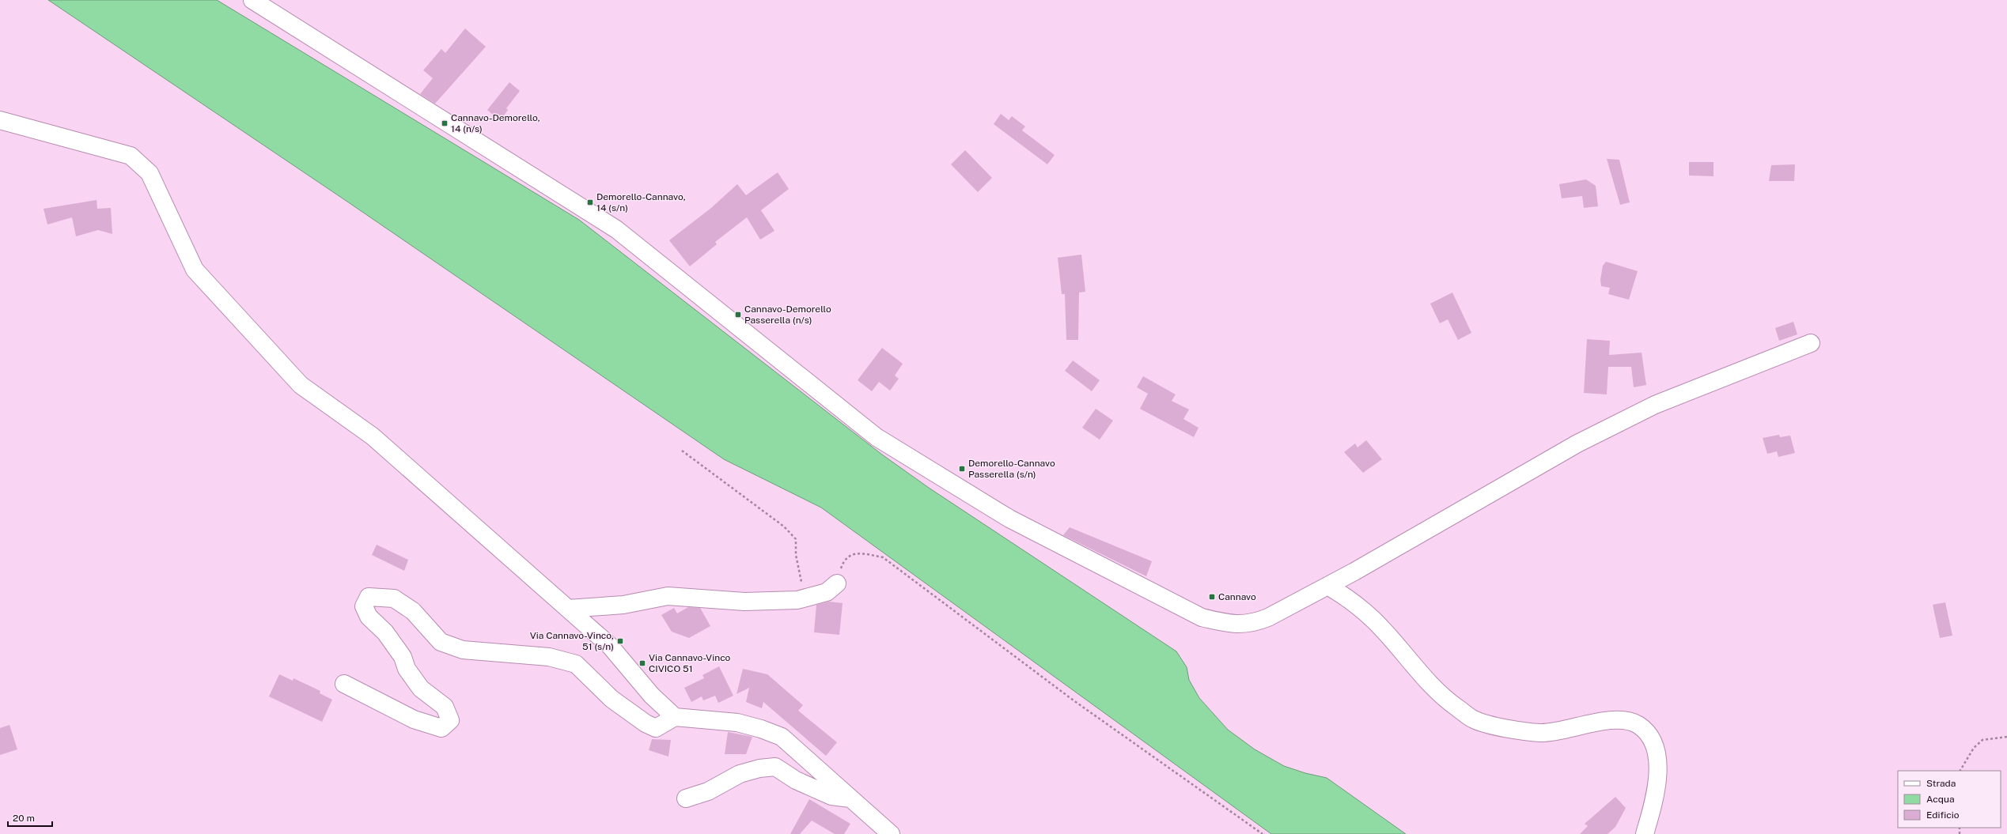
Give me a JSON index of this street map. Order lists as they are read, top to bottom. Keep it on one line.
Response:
{"places":{"transit":["Cannavo-Demorello, 14 (n/s)","Demorello-Cannavo, 14 (s/n)","Cannavo-Demorello Passerella (n/s)","Demorello-Cannavo Passerella (s/n)","Cannavo","Via Cannavo-Vinco, 51 (s/n)","Via Cannavo-Vinco CIVICO 51"]},"legend":["Strada","Acqua","Edificio"],"scale_bar":"20 m"}
